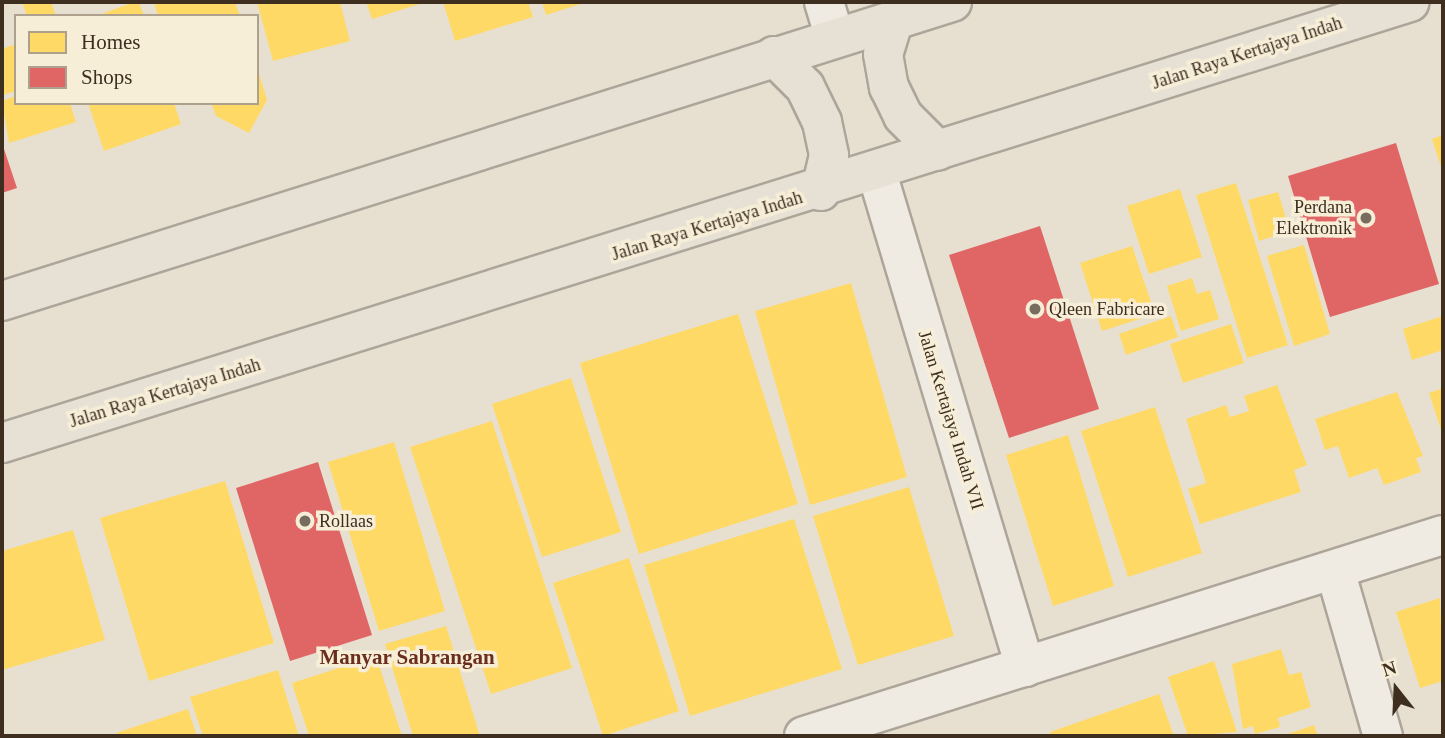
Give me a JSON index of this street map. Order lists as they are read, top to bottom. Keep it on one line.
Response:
{"streets":{"main road":["Jalan Raya Kertajaya Indah"],"street":["Jalan Kertajaya Indah VII"]},"crossings":[["Jalan Raya Kertajaya Indah","Jalan Kertajaya Indah VII"]],"districts":["Manyar Sabrangan"],"places":["Perdana Elektronik","Qleen Fabricare","Rollaas"],"legend":["Homes","Shops"],"north":"top"}
